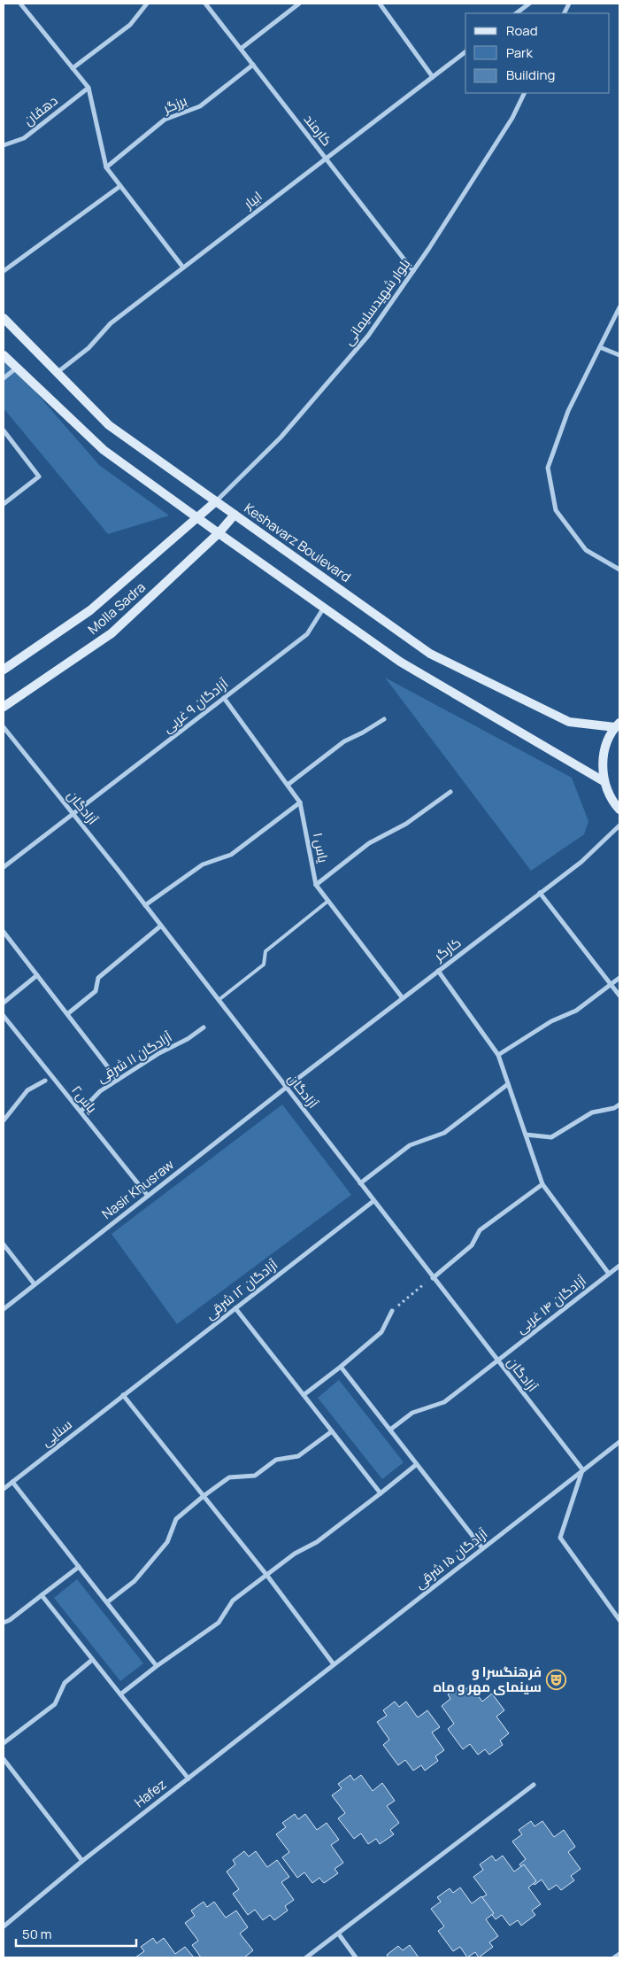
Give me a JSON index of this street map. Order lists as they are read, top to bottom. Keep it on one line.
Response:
{"streets":{"main road":["Keshavarz Boulevard","Molla Sadra"],"street":["برزگر","دهقان","کارمند","ابیار","بلوار شهیدسلیمانی","آزادگان ۹ غربی","آزادگان","یاس ۱","کارگر","آزادگان ۱۱ شرقی","یاس۲","Nasir Khusraw","آزادگان ۱۲ شرقی","آزادگان ۱۴ غربی","سنایی","آزادگان ۱۵ شرقی","Hafez"]},"crossings":[["برزگر","کارمند"],["کارمند","ابیار"],["کارمند","بلوار شهیدسلیمانی"],["ابیار","Keshavarz Boulevard"],["بلوار شهیدسلیمانی","Keshavarz Boulevard"],["بلوار شهیدسلیمانی","Molla Sadra"],["Keshavarz Boulevard","Molla Sadra"],["آزادگان ۹ غربی","آزادگان"],["آزادگان ۹ غربی","یاس ۱"],["آزادگان","کارگر"],["آزادگان","Nasir Khusraw"],["آزادگان","آزادگان ۱۲ شرقی"],["آزادگان","آزادگان ۱۴ غربی"],["آزادگان","آزادگان ۱۵ شرقی"],["یاس ۱","کارگر"],["کارگر","Nasir Khusraw"],["آزادگان ۱۱ شرقی","یاس۲"],["یاس۲","Nasir Khusraw"],["آزادگان ۱۲ شرقی","سنایی"],["آزادگان ۱۵ شرقی","Hafez"]],"places":{"theatre":["فرهنگسرا و سینمای مهر و ماه"]},"legend":["Road","Park","Building"],"scale_bar":"50 m"}
